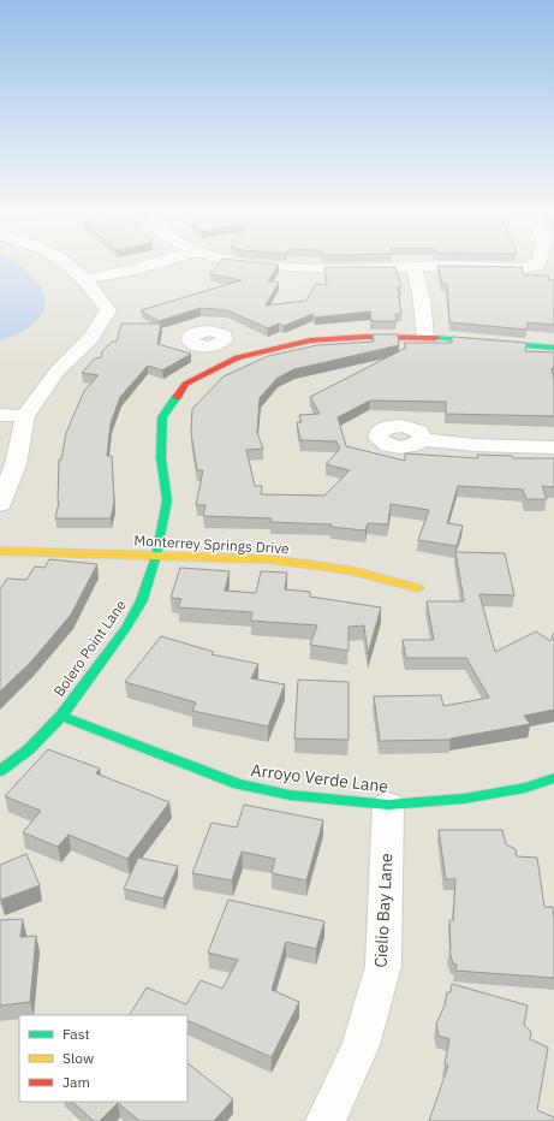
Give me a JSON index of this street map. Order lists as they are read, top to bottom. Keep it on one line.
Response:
{"streets":{"street":["Monterrey Springs Drive","Bolero Point Lane","Arroyo Verde Lane","Cielio Bay Lane"]},"crossings":[["Monterrey Springs Drive","Bolero Point Lane"],["Bolero Point Lane","Arroyo Verde Lane"],["Arroyo Verde Lane","Cielio Bay Lane"]],"legend":["Fast","Slow","Jam"]}
